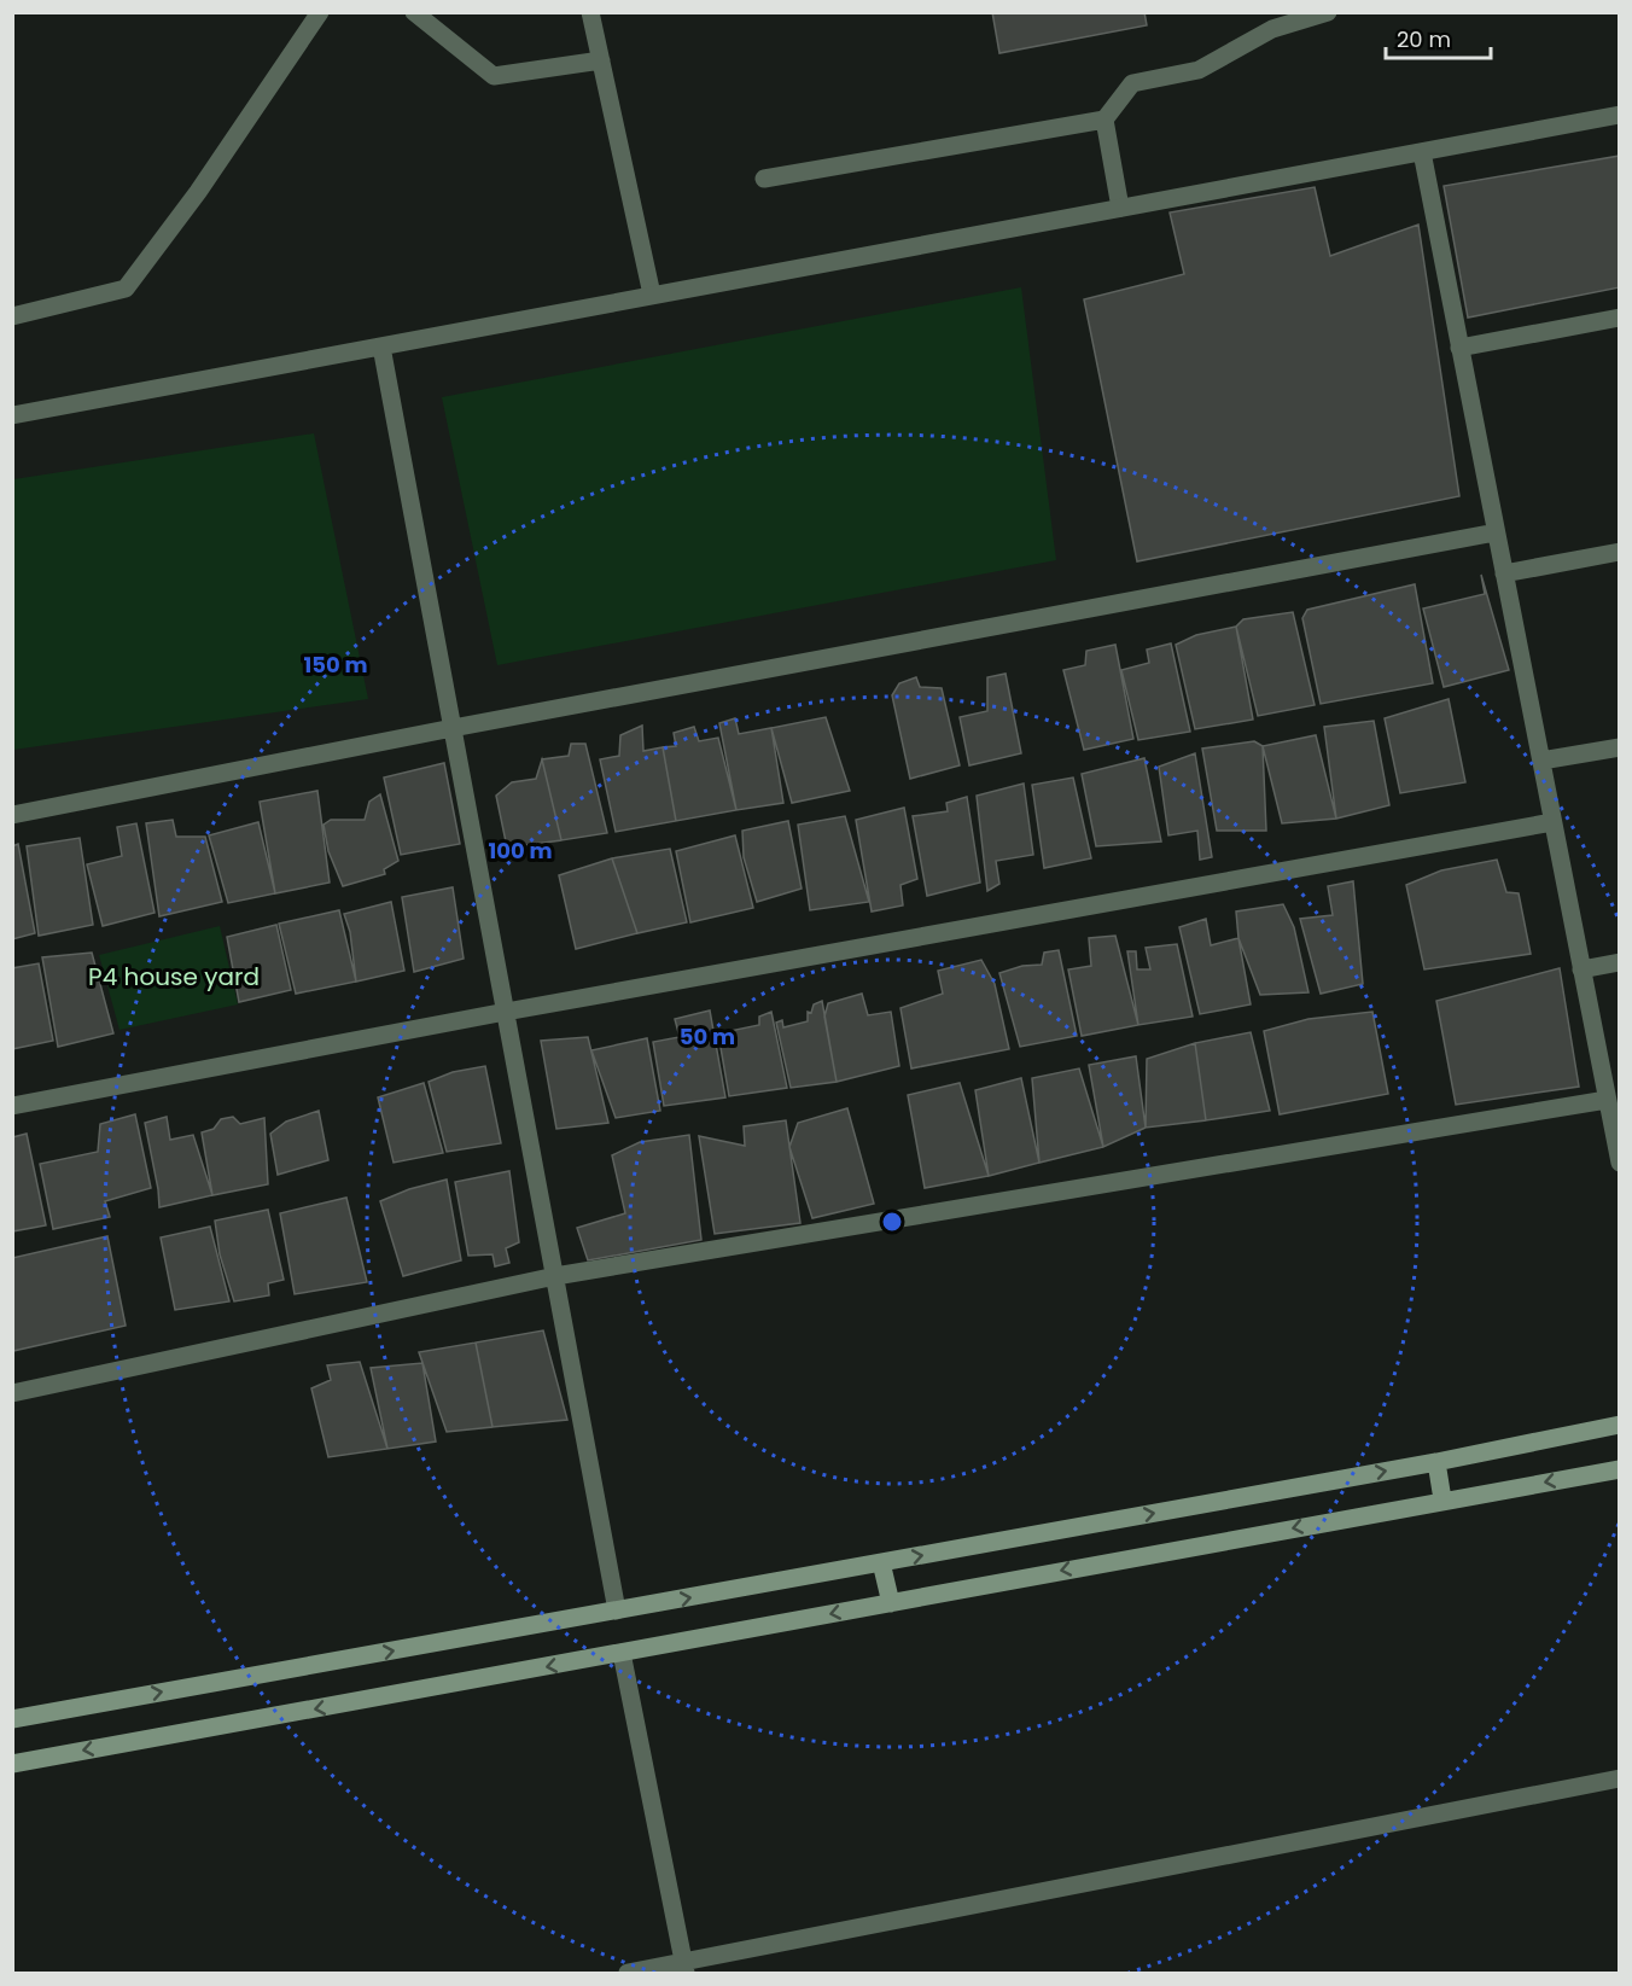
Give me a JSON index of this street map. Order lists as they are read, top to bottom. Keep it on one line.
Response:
{"parks":["P4 house yard"],"scale_bar":"20 m","rings":["150 m","100 m","50 m"]}
